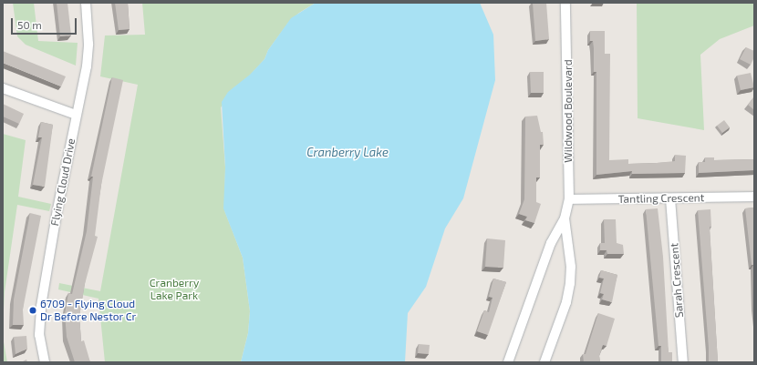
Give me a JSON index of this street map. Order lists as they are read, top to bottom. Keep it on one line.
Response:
{"streets":{"street":["Wildwood Boulevard","Flying Cloud Drive","Tantling Crescent","Sarah Crescent"]},"crossings":[["Wildwood Boulevard","Tantling Crescent"],["Tantling Crescent","Sarah Crescent"]],"water":["Cranberry Lake"],"parks":["Cranberry Lake Park"],"places":["6709 - Flying Cloud Dr Before Nestor Cr"],"scale_bar":"50 m"}
